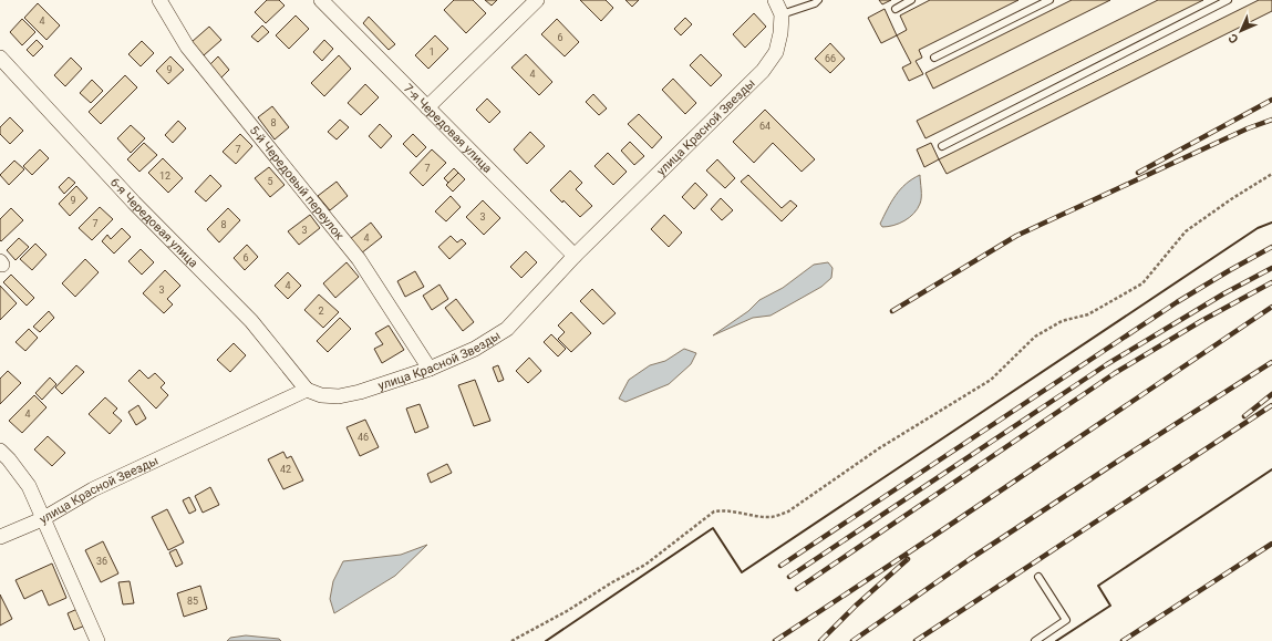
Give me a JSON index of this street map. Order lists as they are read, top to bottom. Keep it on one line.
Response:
{"streets":{"street":["улица Красной Звезды","7-я Чередовая улица","5-й Чередовый переулок","6-я Чередовая улица"]},"crossings":[["улица Красной Звезды","7-я Чередовая улица"],["улица Красной Звезды","5-й Чередовый переулок"],["улица Красной Звезды","6-я Чередовая улица"]],"house_numbers":["4","6","1","66","9","4","8","64","7","7","12","5","9","3","7","8","3","4","6","4","3","2","4","46","42","36","85"],"north":"bottom left"}
